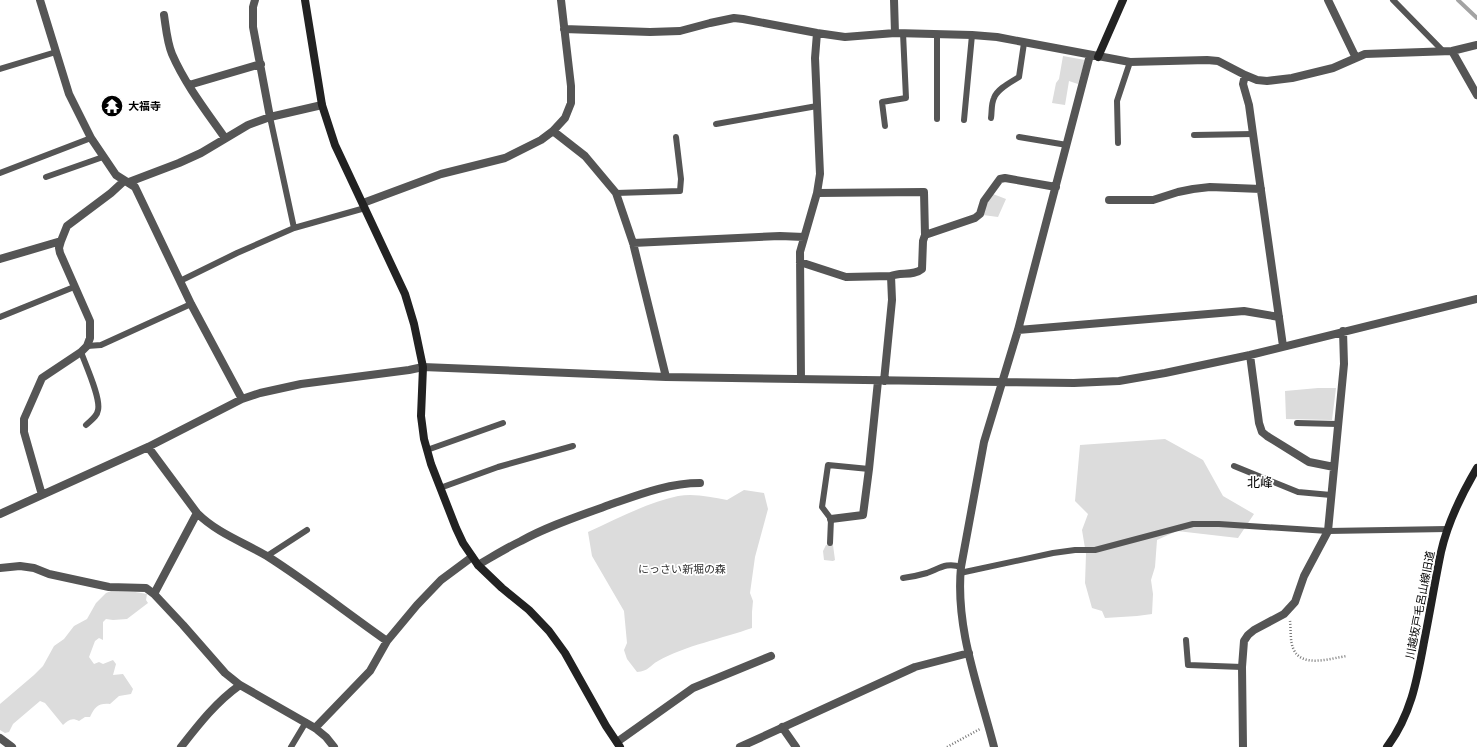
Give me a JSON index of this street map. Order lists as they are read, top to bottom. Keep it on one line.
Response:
{"streets":{"street":["川越坂戸毛呂山線旧道"]},"districts":["北峰"],"parks":["にっさい新堀の森"],"places":{"temple":["大福寺"]}}
